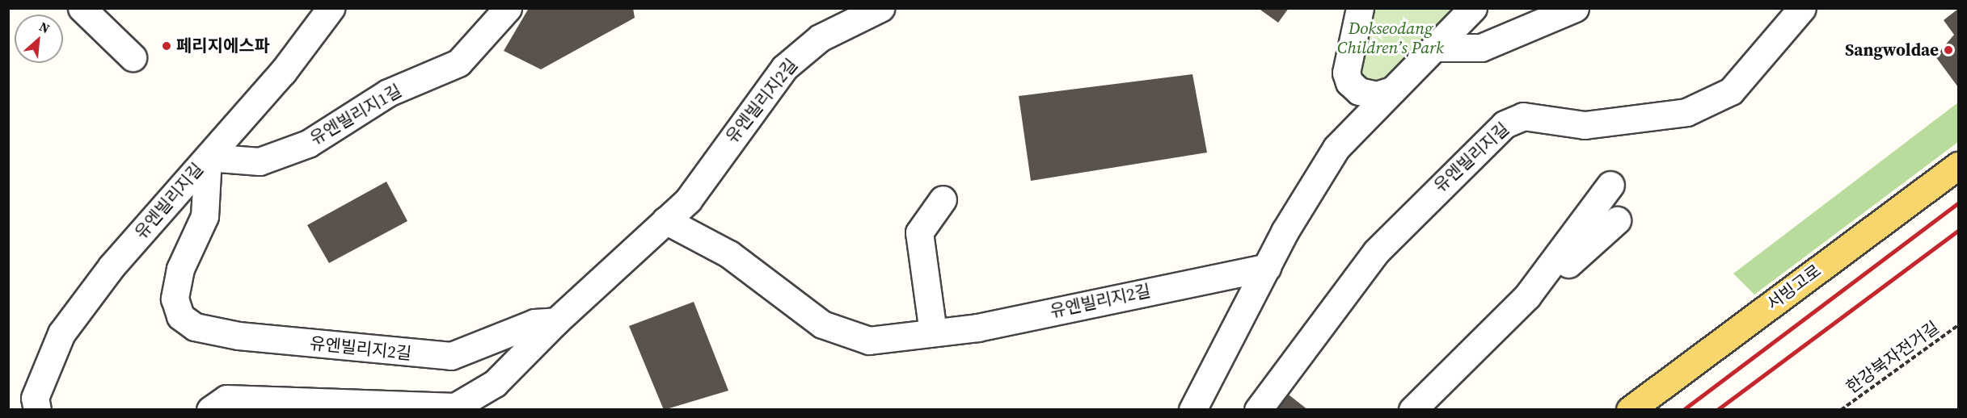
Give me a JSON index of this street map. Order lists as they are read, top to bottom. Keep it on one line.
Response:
{"streets":{"main road":["서빙고로"],"street":["유엔빌리지2길","유엔빌리지1길","유엔빌리지길"],"path":["한강북자전거길"]},"crossings":[["유엔빌리지2길","유엔빌리지1길"],["유엔빌리지2길","유엔빌리지길"],["유엔빌리지1길","유엔빌리지길"]],"parks":["Dokseodang Children’s Park"],"places":["페리지에스파","Sangwoldae"],"north":"top right"}
